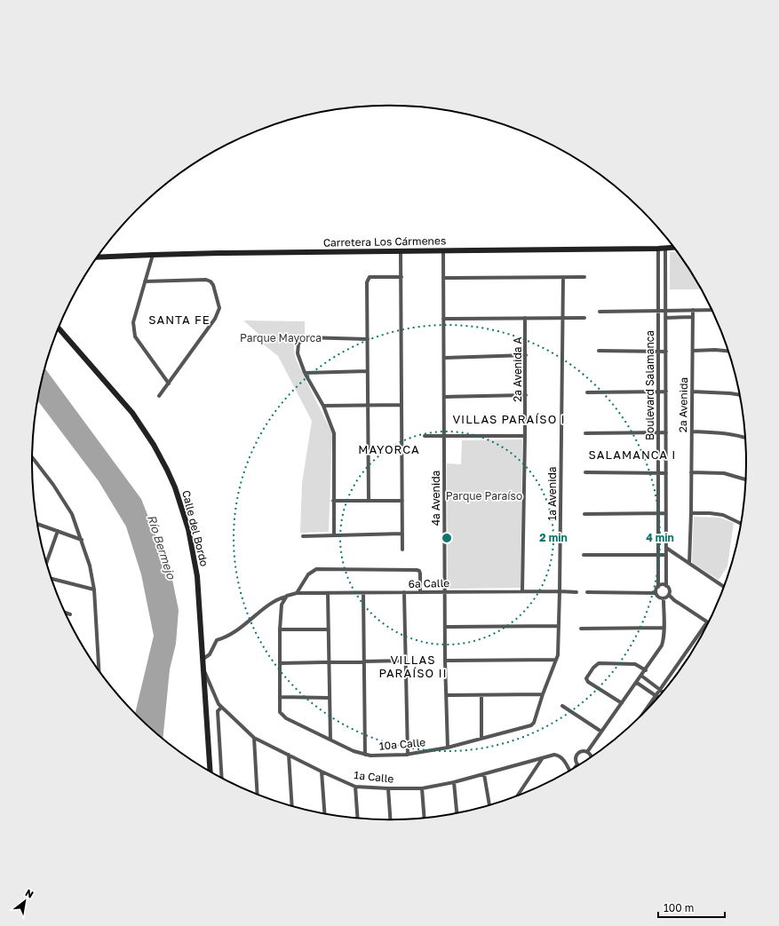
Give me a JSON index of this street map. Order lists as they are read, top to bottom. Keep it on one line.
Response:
{"streets":{"main road":["Carretera Los Cármenes","Calle del Bordo"],"street":["2a Avenida A","Boulevard Salamanca","2a Avenida","1a Avenida","4a Avenida","6a Calle","10a Calle","1a Calle"]},"crossings":[["Carretera Los Cármenes","Boulevard Salamanca"],["Carretera Los Cármenes","4a Avenida"],["2a Avenida A","6a Calle"],["1a Avenida","6a Calle"],["1a Avenida","10a Calle"],["4a Avenida","6a Calle"],["4a Avenida","10a Calle"],["Calle del Bordo","6a Calle"],["Calle del Bordo","1a Calle"]],"districts":["SANTA FE","VILLAS PARAÍSO I","MAYORCA","SALAMANCA I","VILLAS PARAÍSO II"],"water":["Río Bermejo"],"parks":["Parque Mayorca","Parque Paraíso"],"scale_bar":"100 m","north":"top right","rings":["2 min","4 min"]}
